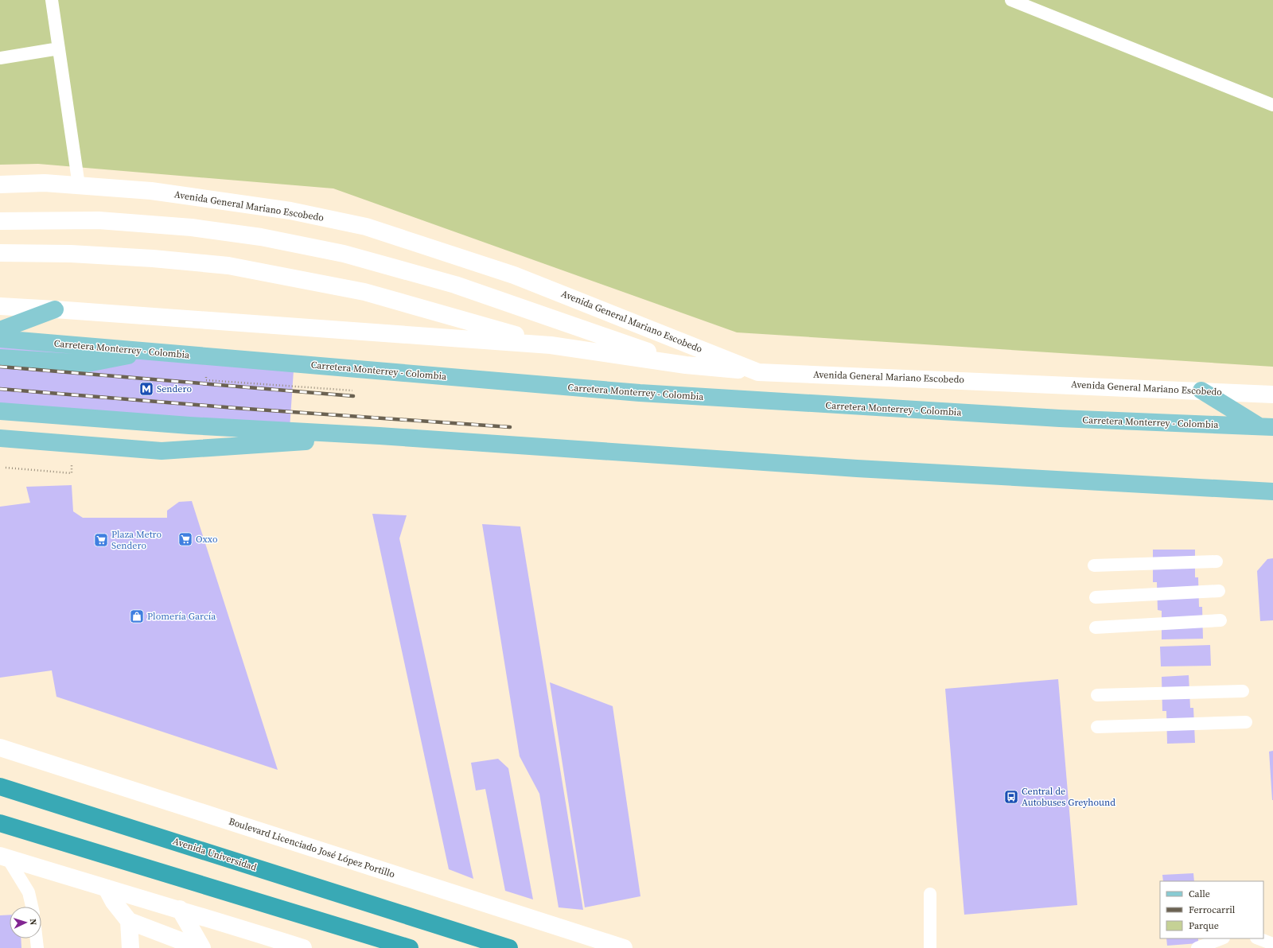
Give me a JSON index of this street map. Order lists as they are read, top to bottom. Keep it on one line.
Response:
{"streets":{"highway":["Avenida Universidad"],"main road":["Carretera Monterrey - Colombia"],"street":["Avenida General Mariano Escobedo","Boulevard Licenciado José López Portillo"]},"places":{"metro station":["Sendero"],"supermarket":["Oxxo","Plaza Metro Sendero"],"shop":["Plomería García"],"bus stop":["Central de Autobuses Greyhound"]},"legend":["Calle","Ferrocarril","Parque"],"north":"right"}
